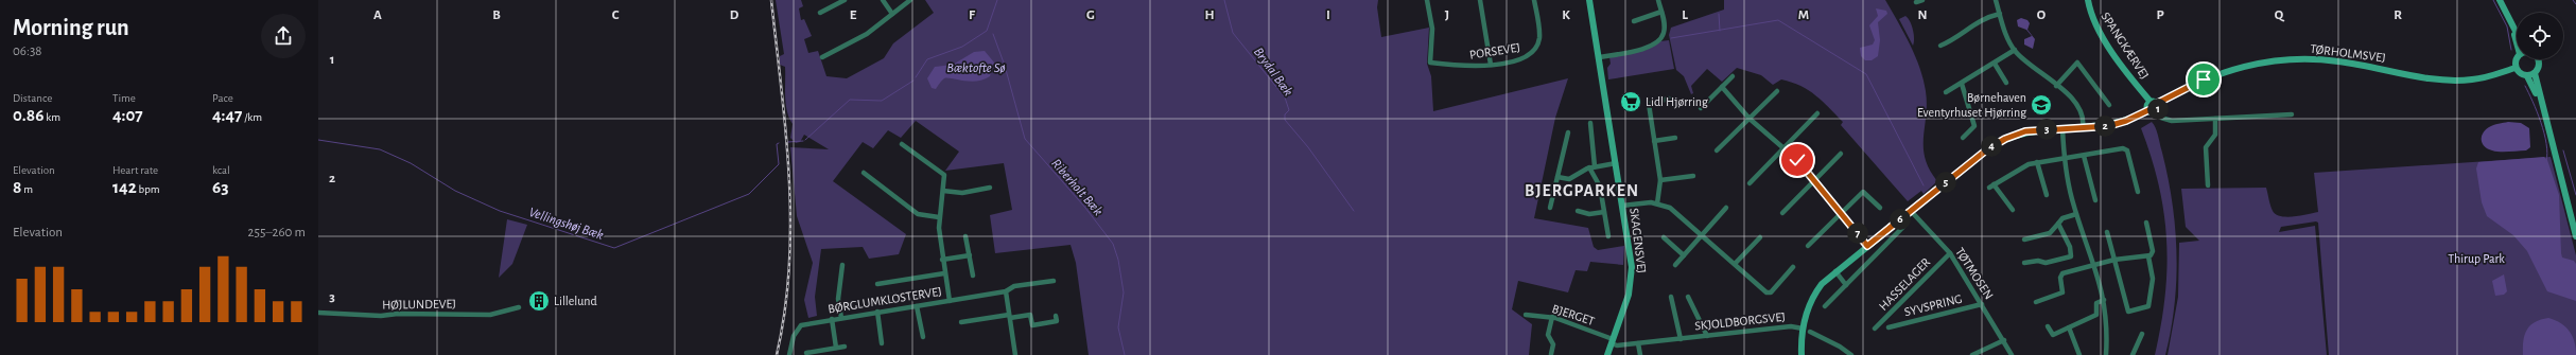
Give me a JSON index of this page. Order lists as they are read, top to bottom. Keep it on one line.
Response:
{"streets":{"street":["SPANGKÆRVEJ","PORSEVEJ","TØRHOLMSVEJ","SKAGENSVEJ","TØTMOSEN","HASSELAGER","BØRGLUMKLOSTERVEJ","HØJLUNDEVEJ","SYVSPRING","BJERGET","SKJOLDBORGSVEJ"]},"crossings":[["SPANGKÆRVEJ","TØRHOLMSVEJ"],["SKAGENSVEJ","BJERGET"],["SKAGENSVEJ","SKJOLDBORGSVEJ"],["TØTMOSEN","HASSELAGER"],["TØTMOSEN","SYVSPRING"],["BJERGET","SKJOLDBORGSVEJ"]],"districts":["BJERGPARKEN"],"water":["Bæktofte Sø","Brydal Bæk","Riberholt Bæk","Vellingshøj Bæk"],"parks":["Thirup Park"],"places":{"supermarket":["Lidl Hjørring"],"school or university":["Børnehaven Eventyrhuset Hjørring"],"building":["Lillelund"]},"page":{"heading":["Morning run","06:38"],"stats":[["Distance","0.86 km"],["Time","4:07"],["Pace","4:47 /km"],["Elevation","8 m"],["Heart rate","142 bpm"],["kcal","63"]],"pins":["1","2","3","4","5","6","7"],"chart":["Elevation","255–260 m"]},"grid":{"columns":["A","B","C","D","E","F","G","H","I","J","K","L","M","N","O","P","Q","R"],"rows":["1","2","3"]}}
